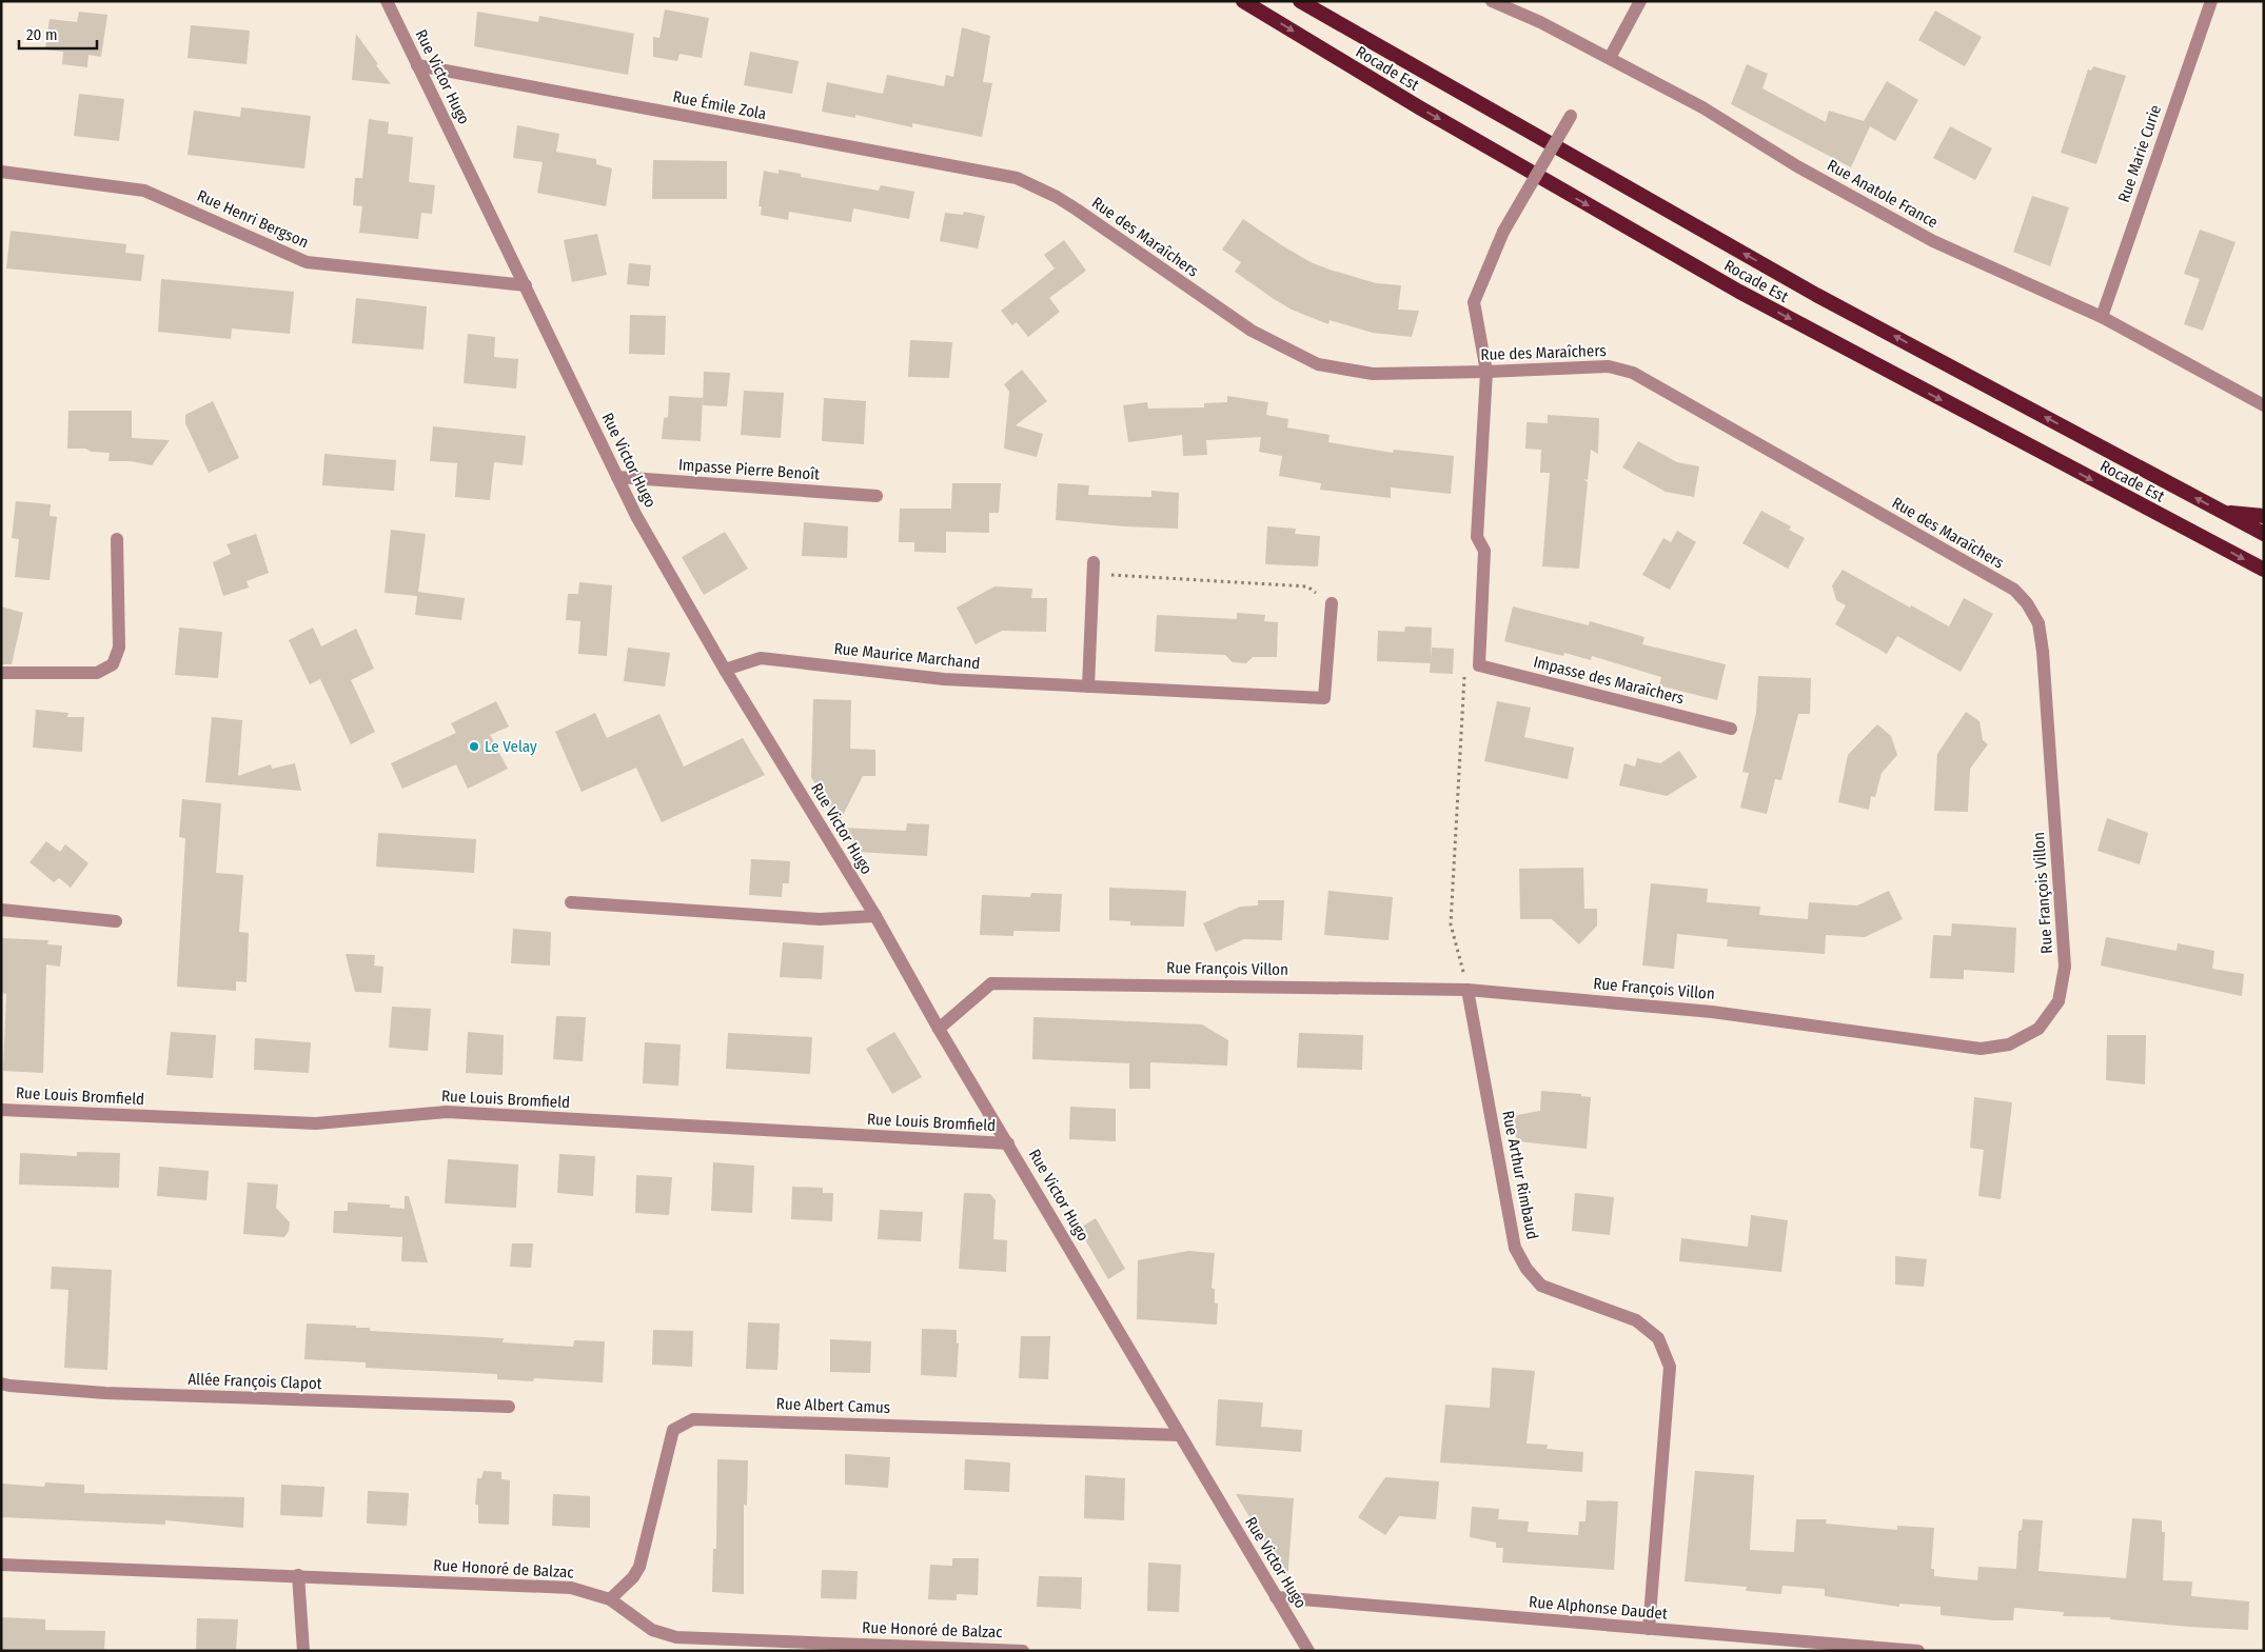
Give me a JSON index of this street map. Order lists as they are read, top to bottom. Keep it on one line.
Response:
{"streets":{"highway":["Rocade Est"],"street":["Rue Victor Hugo","Rue Émile Zola","Rue Marie Curie","Rue Anatole France","Rue Henri Bergson","Rue des Maraîchers","Impasse Pierre Benoît","Rue Maurice Marchand","Impasse des Maraîchers","Rue François Villon","Rue Louis Bromfield","Rue Arthur Rimbaud","Allée François Clapot","Rue Albert Camus","Rue Honoré de Balzac","Rue Alphonse Daudet"]},"crossings":[["Rue Victor Hugo","Rue Émile Zola"],["Rue Victor Hugo","Rue Henri Bergson"],["Rue Victor Hugo","Impasse Pierre Benoît"],["Rue Victor Hugo","Rue Maurice Marchand"],["Rue Victor Hugo","Rue François Villon"],["Rue Victor Hugo","Rue Louis Bromfield"],["Rue Victor Hugo","Rue Albert Camus"],["Rue Victor Hugo","Rue Alphonse Daudet"],["Rue Émile Zola","Rue des Maraîchers"],["Rue Marie Curie","Rue Anatole France"],["Rue des Maraîchers","Impasse des Maraîchers"],["Rue des Maraîchers","Rue François Villon"],["Rue François Villon","Rue Arthur Rimbaud"],["Rue Arthur Rimbaud","Rue Alphonse Daudet"],["Rue Albert Camus","Rue Honoré de Balzac"]],"places":["Le Velay"],"scale_bar":"20 m"}
